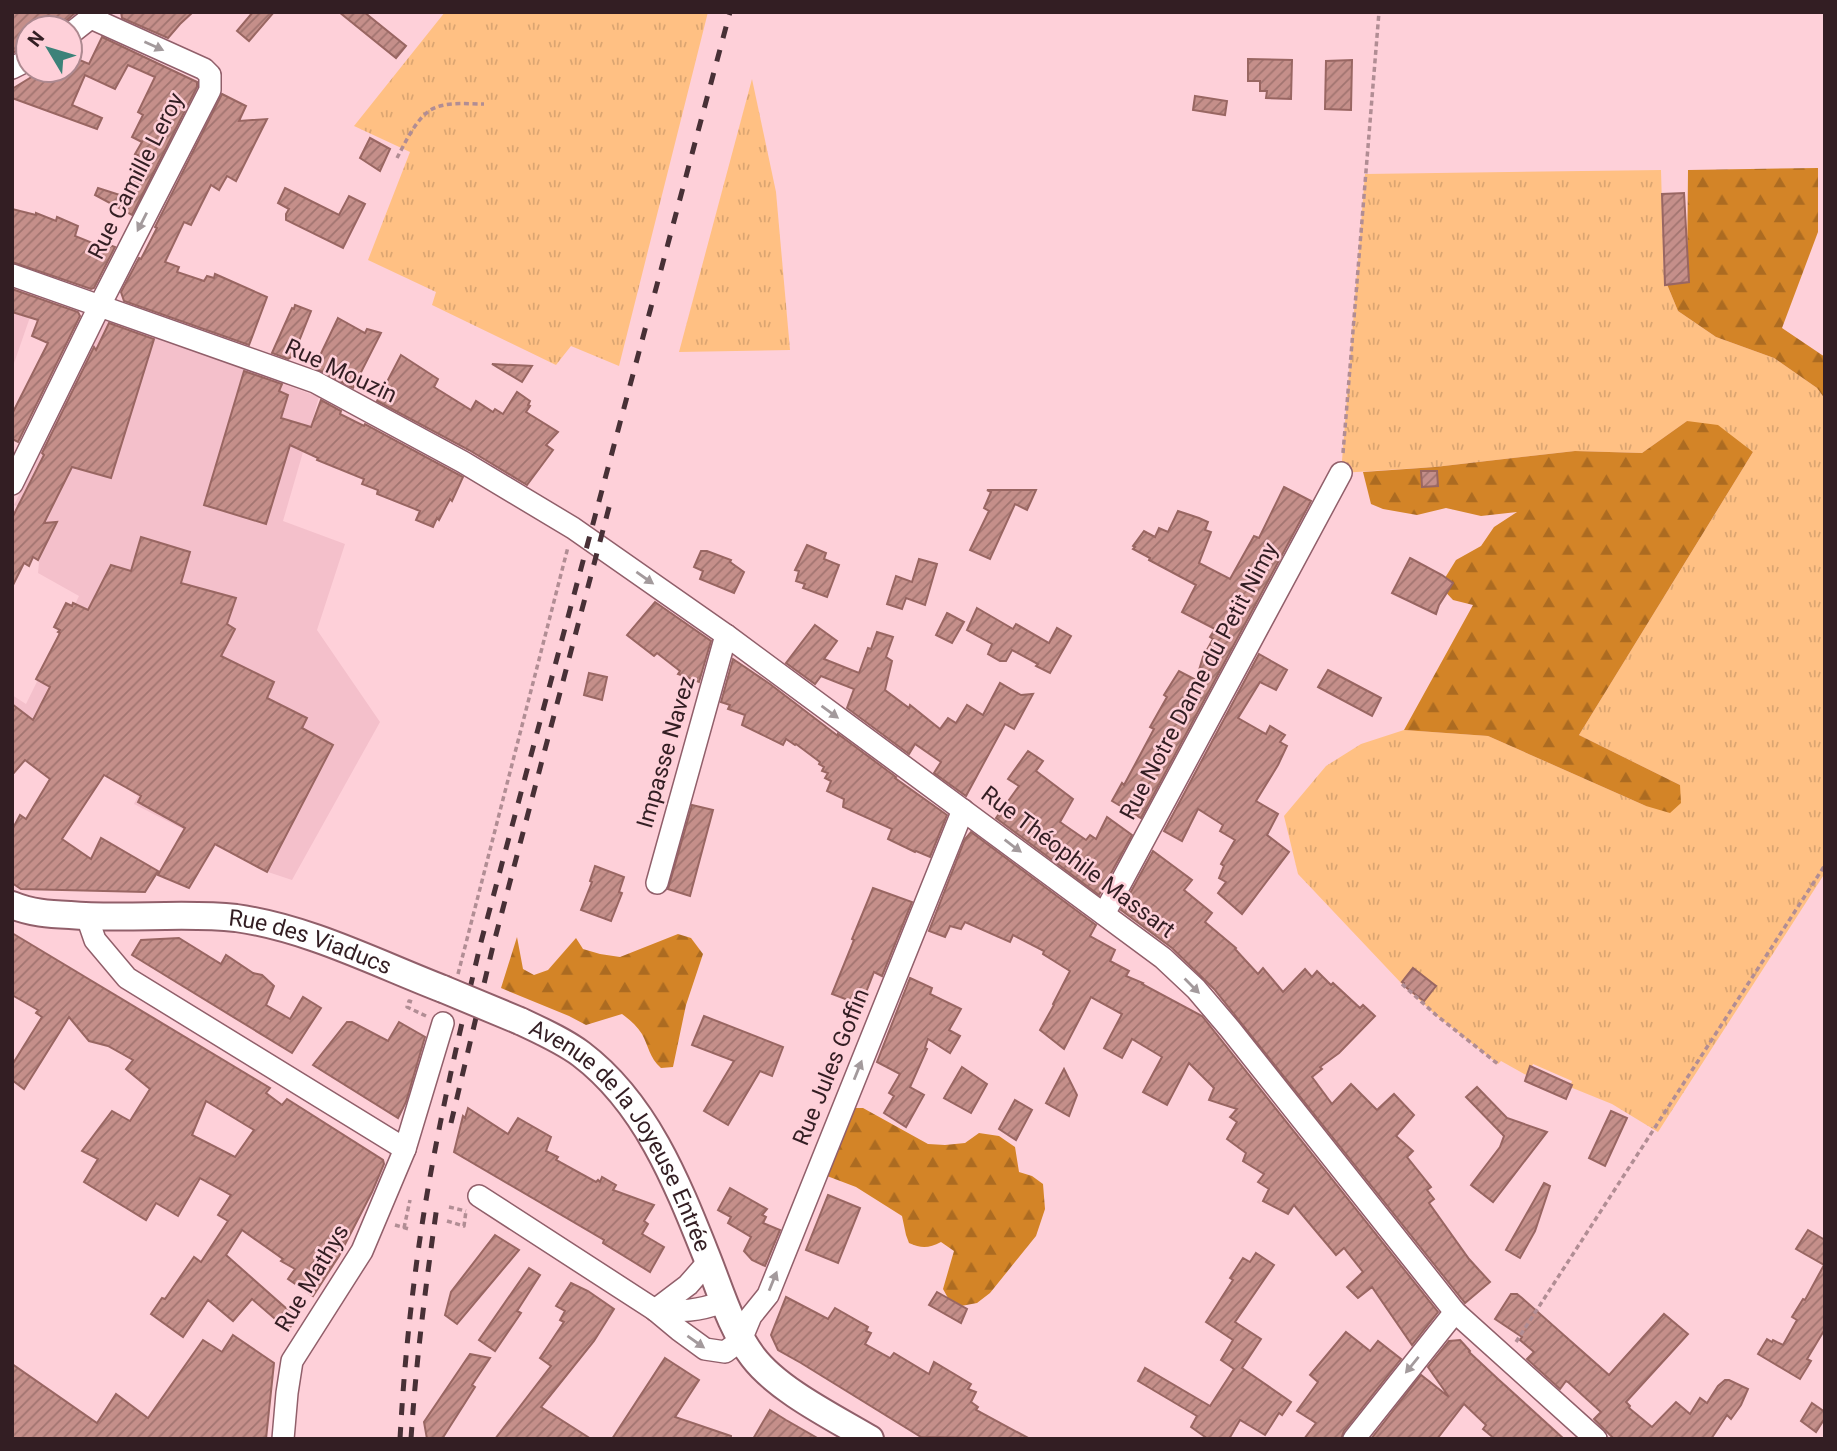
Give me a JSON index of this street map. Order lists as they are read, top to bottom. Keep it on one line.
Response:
{"streets":{"main road":["Rue des Viaducs","Avenue de la Joyeuse Entrée"],"street":["Rue Camille Leroy","Rue Mouzin","Rue Notre Dame du Petit Nimy","Impasse Navez","Rue Théophile Massart","Rue Jules Goffin","Rue Mathys"]},"crossings":[["Rue Camille Leroy","Rue Mouzin"],["Rue Mouzin","Rue Théophile Massart"],["Rue Notre Dame du Petit Nimy","Rue Théophile Massart"],["Impasse Navez","Rue Théophile Massart"],["Rue Théophile Massart","Rue Jules Goffin"],["Rue des Viaducs","Avenue de la Joyeuse Entrée"],["Rue Jules Goffin","Avenue de la Joyeuse Entrée"]],"one_way":["Rue Théophile Massart","Rue Jules Goffin"],"north":"top left"}
